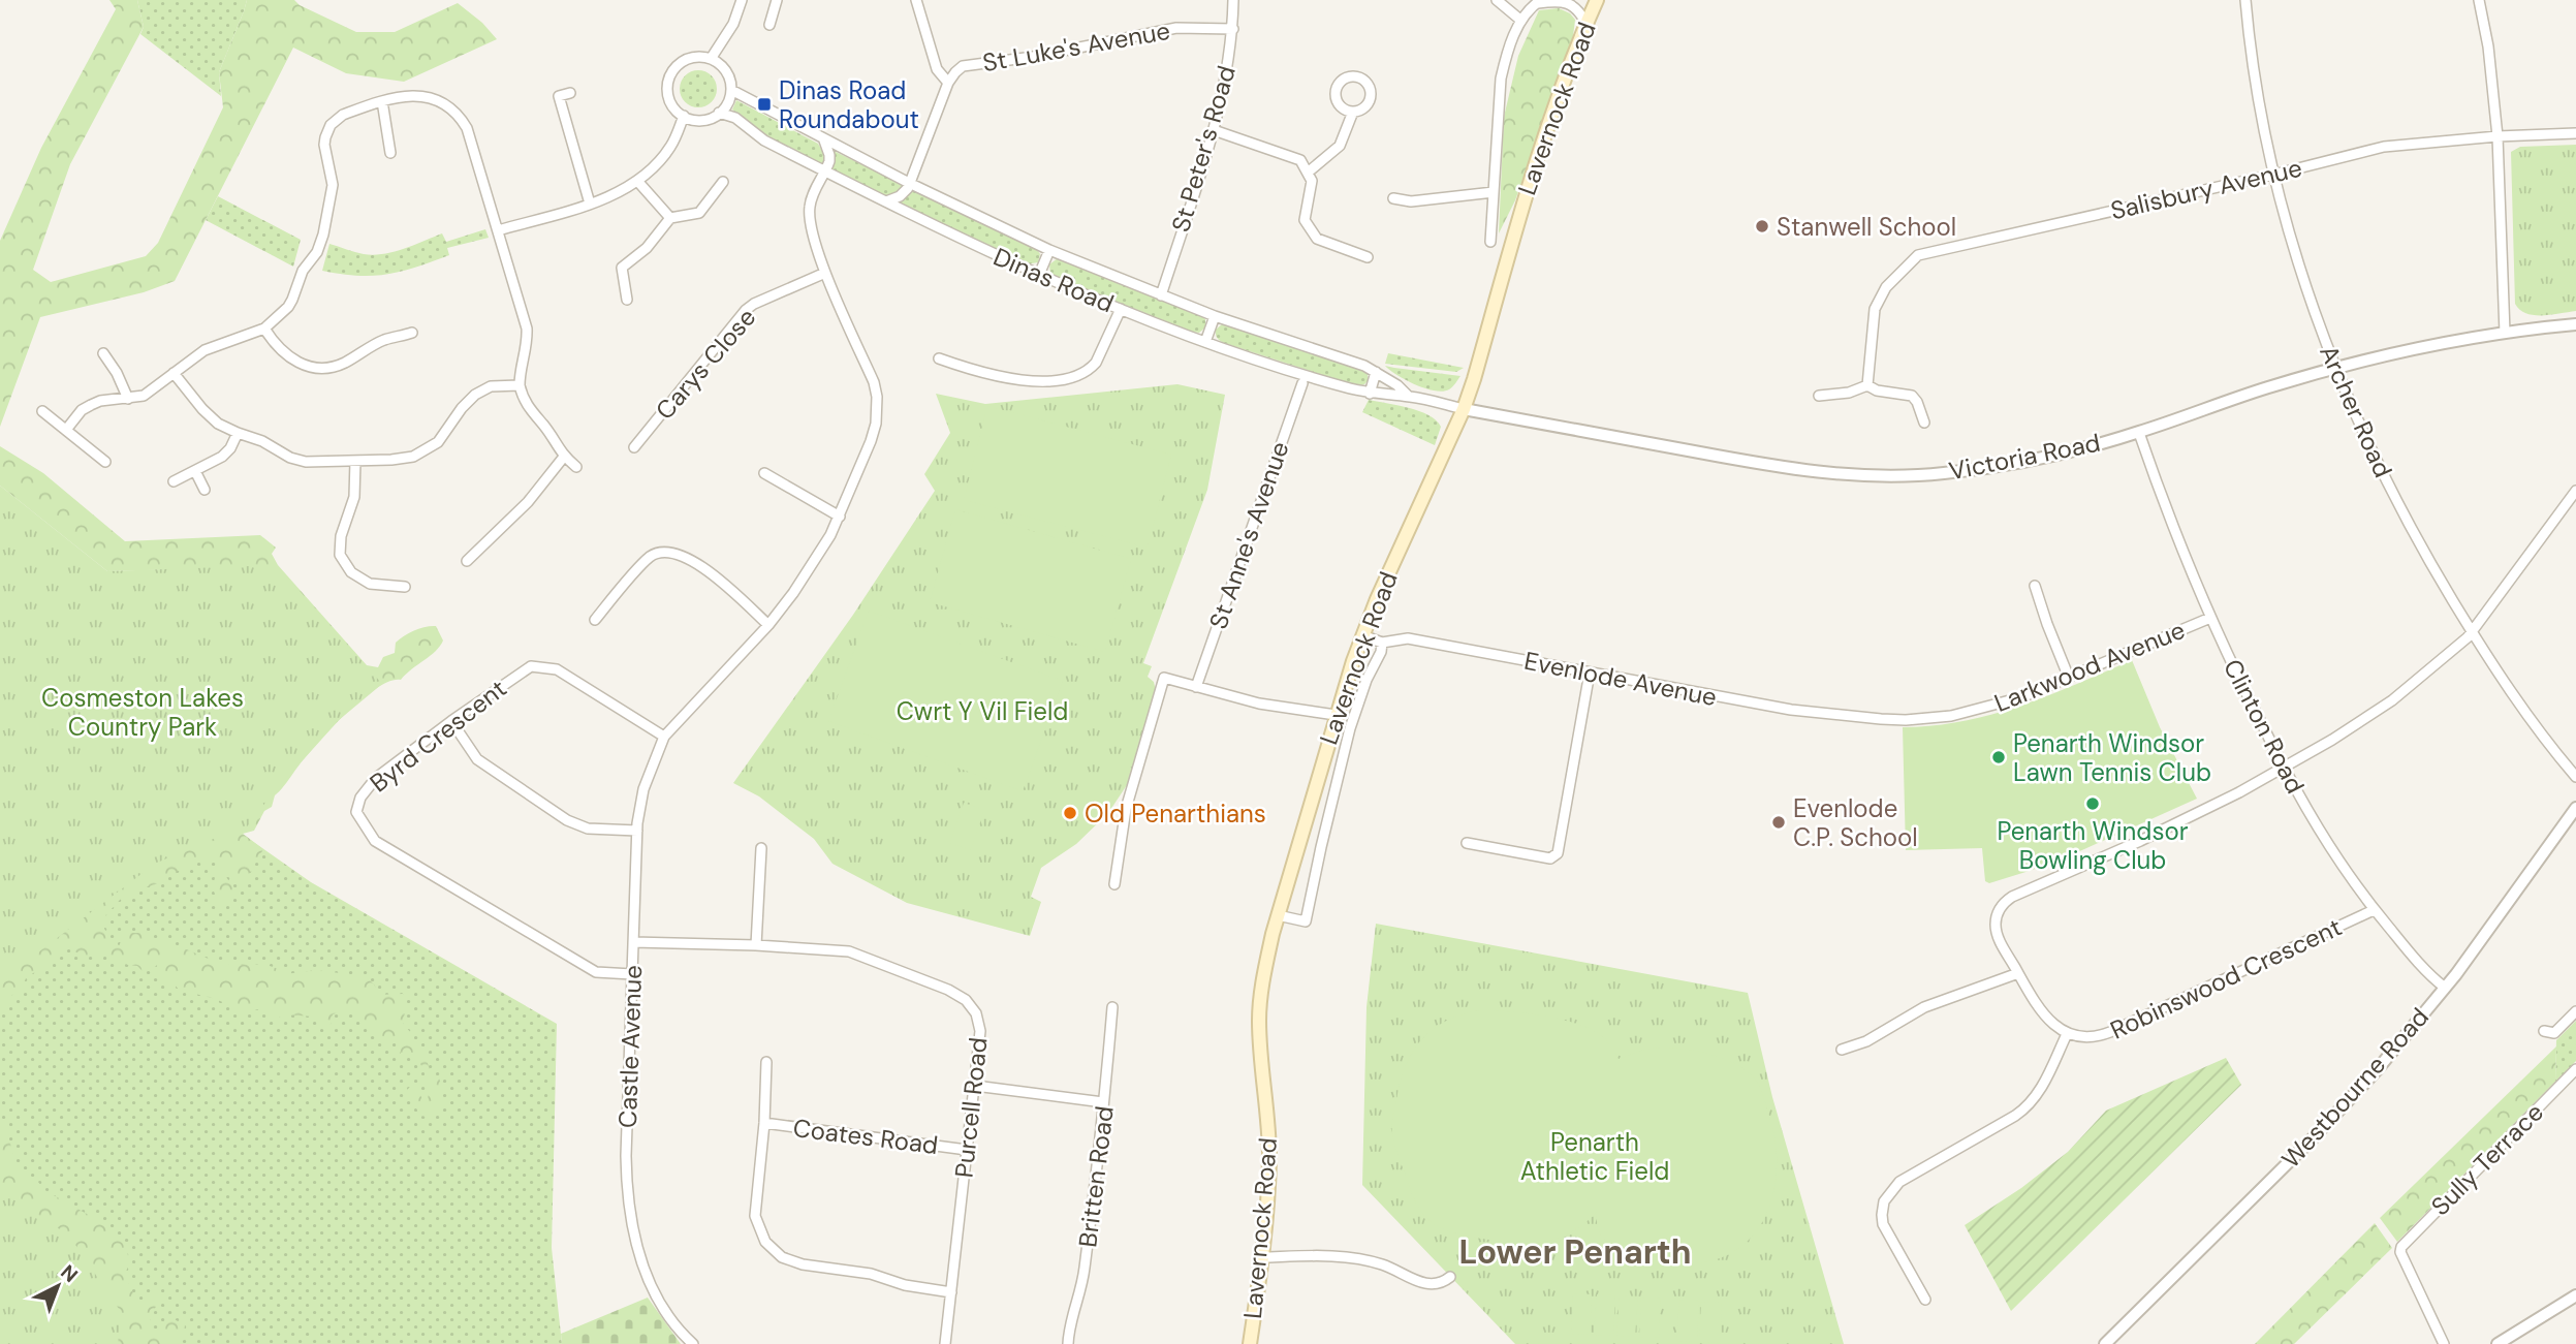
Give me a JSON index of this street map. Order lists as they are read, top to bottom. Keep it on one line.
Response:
{"streets":{"main road":["Lavernock Road"],"street":["St Luke's Avenue","St Peter's Road","Salisbury Avenue","Dinas Road","Carys Close","Archer Road","Victoria Road","St Anne's Avenue","Larkwood Avenue","Evenlode Avenue","Clinton Road","Byrd Crescent","Robinswood Crescent","Castle Avenue","Westbourne Road","Purcell Road","Coates Road","Sully Terrace","Britten Road"]},"crossings":[["St Luke's Avenue","St Peter's Road"],["St Luke's Avenue","Dinas Road"],["Lavernock Road","Dinas Road"],["Lavernock Road","Victoria Road"],["Lavernock Road","Evenlode Avenue"],["St Peter's Road","Dinas Road"],["Salisbury Avenue","Archer Road"],["Dinas Road","Victoria Road"],["Archer Road","Victoria Road"],["Victoria Road","Clinton Road"],["Larkwood Avenue","Evenlode Avenue"],["Larkwood Avenue","Clinton Road"],["Clinton Road","Robinswood Crescent"],["Clinton Road","Westbourne Road"],["Byrd Crescent","Castle Avenue"],["Castle Avenue","Purcell Road"],["Purcell Road","Coates Road"]],"districts":["Lower Penarth"],"parks":["Cosmeston Lakes Country Park","Cwrt Y Vil Field","Penarth Athletic Field"],"places":{"transit":["Dinas Road Roundabout"],"other":["Stanwell School","Penarth Windsor Lawn Tennis Club","Penarth Windsor Bowling Club","Old Penarthians","Evenlode C.P. School"]},"north":"top right"}
